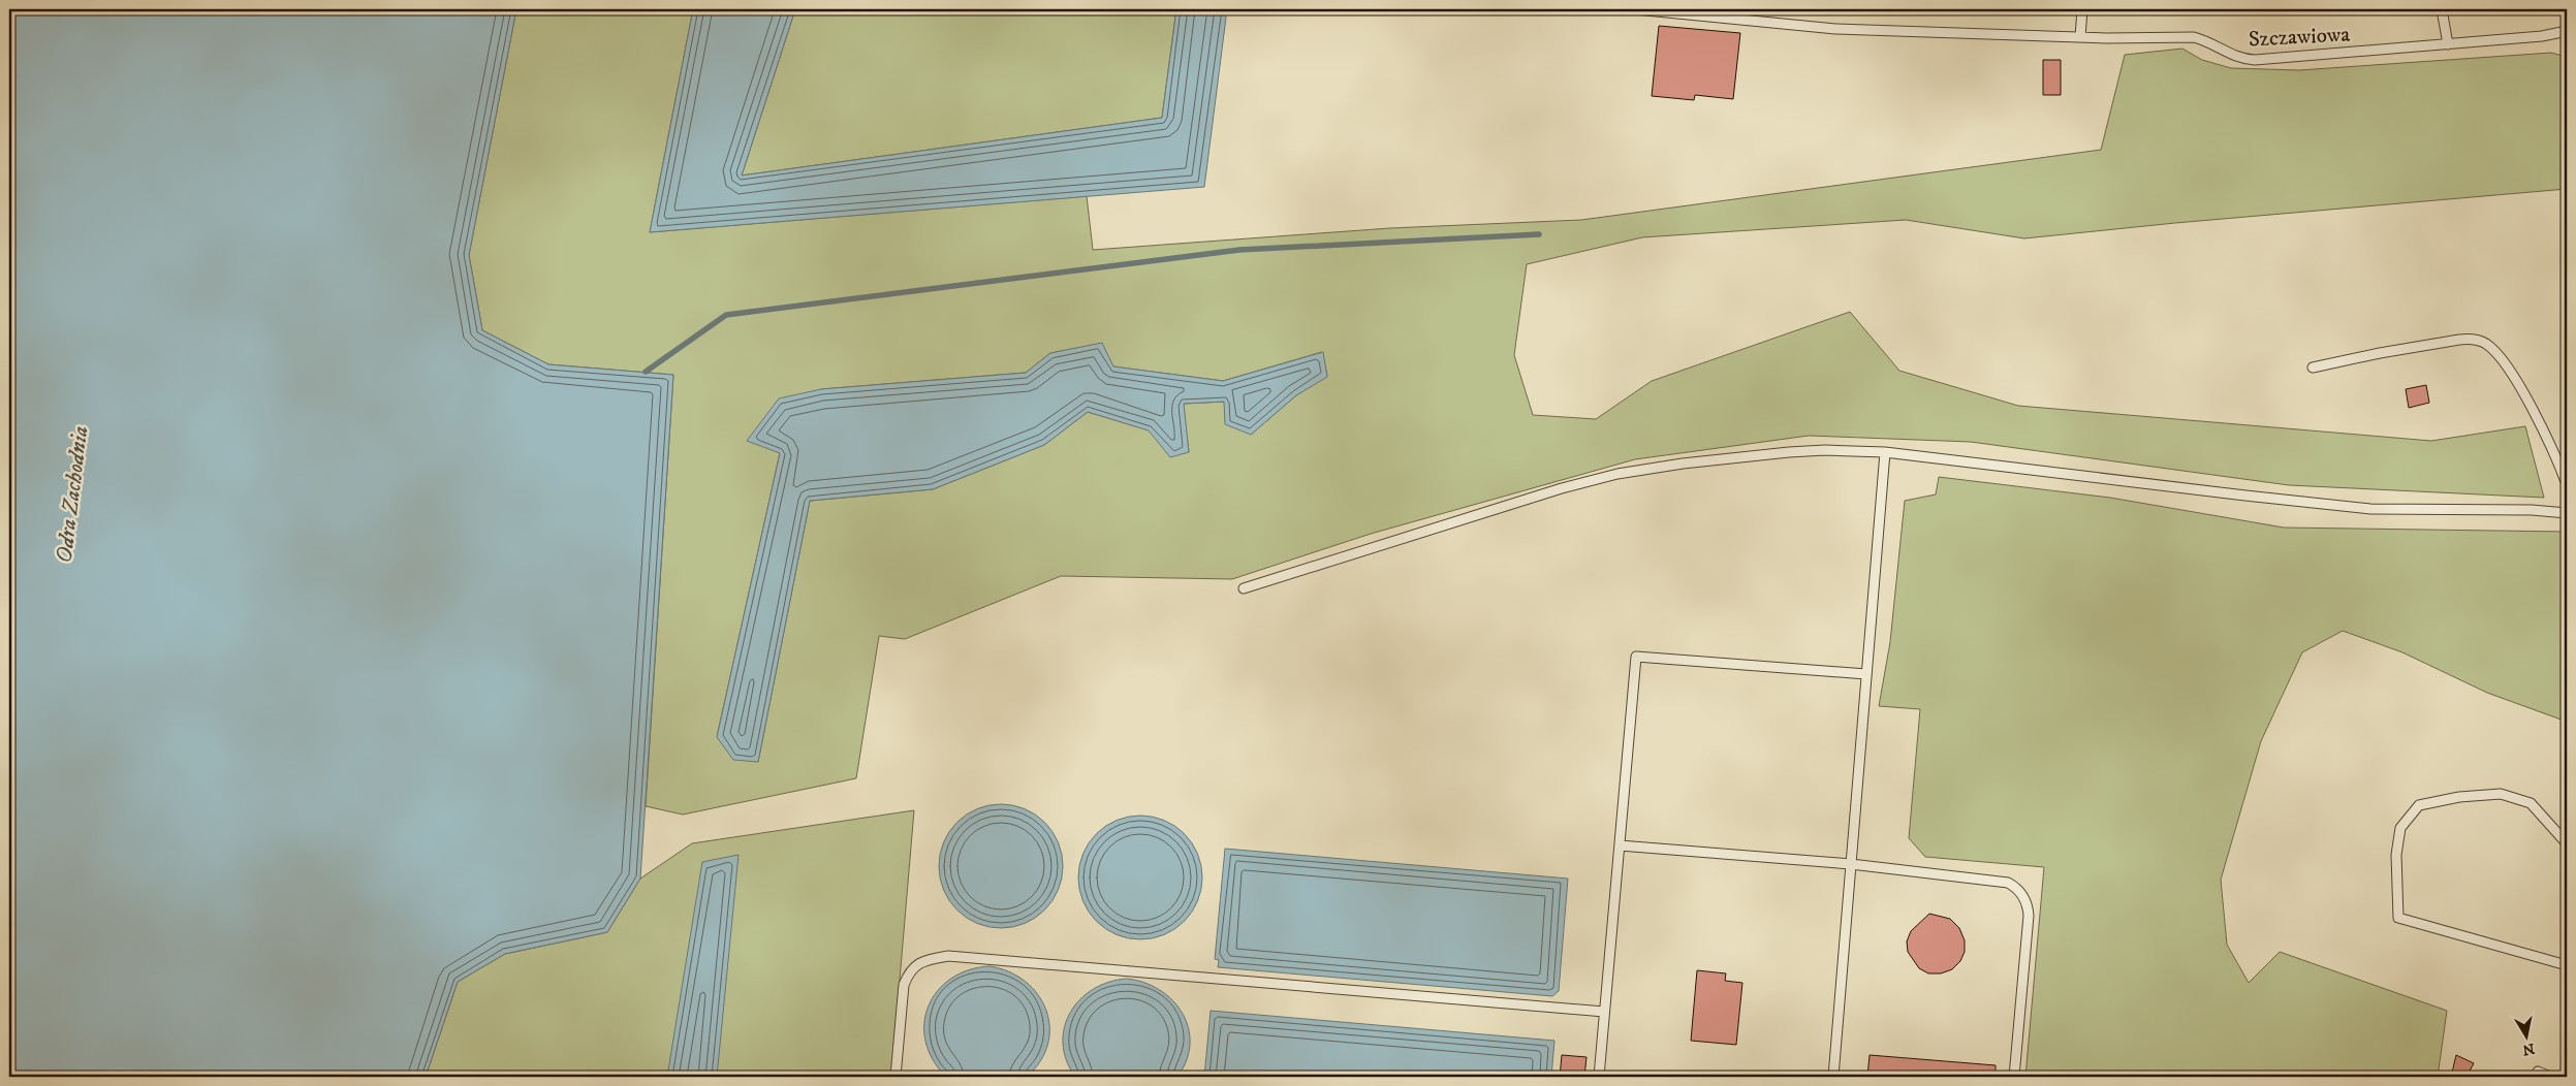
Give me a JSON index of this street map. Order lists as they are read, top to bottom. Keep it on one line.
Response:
{"streets":{"lane":["Szczawiowa"]},"water":["Odra Zachodnia"],"north":"bottom"}
